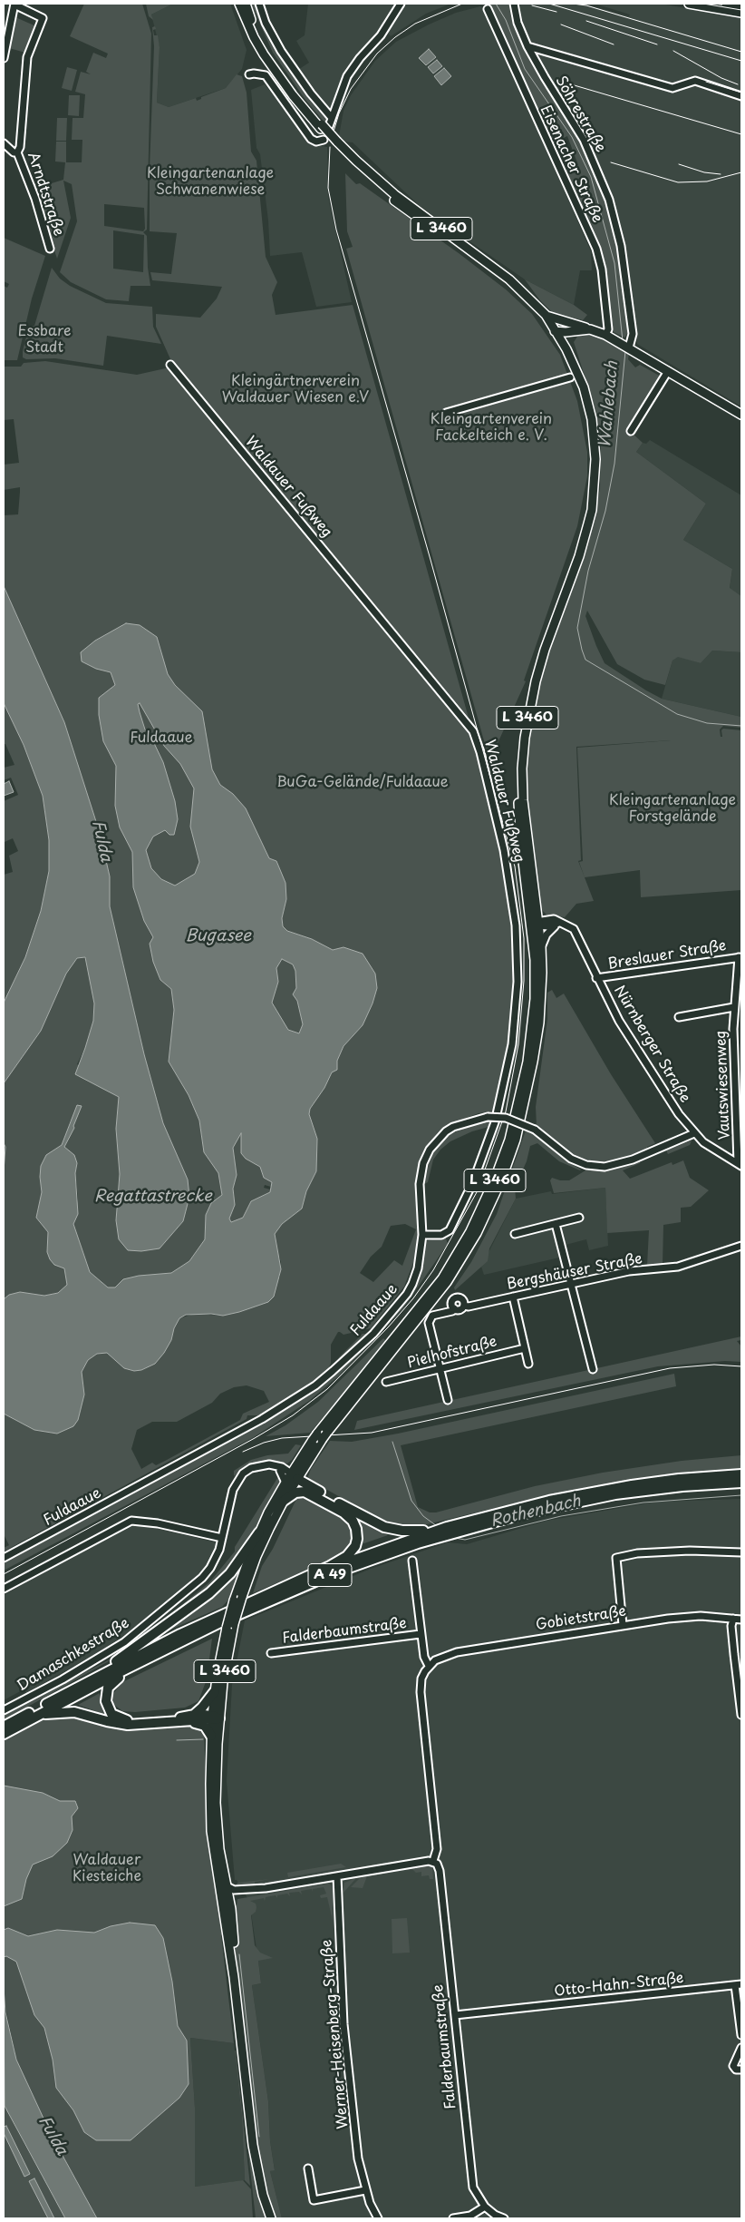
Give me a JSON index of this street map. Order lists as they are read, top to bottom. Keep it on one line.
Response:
{"streets":{"highway":["A 49"],"main road":["L 3460"],"street":["Söhrestraße","Eisenacher Straße","Arndtstraße","Waldauer Fußweg","Breslauer Straße","Nürnberger Straße","Vautswiesenweg","Bergshäuser Straße","Fuldaaue","Pielhofstraße","Gobietstraße","Falderbaumstraße","Damaschkestraße","Otto-Hahn-Straße","Werner-Heisenberg-Straße"]},"crossings":[["L 3460","Nürnberger Straße"],["L 3460","Damaschkestraße"],["Waldauer Fußweg","Fuldaaue"],["Breslauer Straße","Nürnberger Straße"],["Breslauer Straße","Vautswiesenweg"],["Nürnberger Straße","Vautswiesenweg"],["Nürnberger Straße","Fuldaaue"],["Gobietstraße","Falderbaumstraße"],["Falderbaumstraße","Otto-Hahn-Straße"]],"water":["Wahlebach","Fulda","Bugasee","Regattastrecke","Rothenbach"],"parks":["Kleingartenanlage Schwanenwiese","Essbare Stadt","Kleingärtnerverein Waldauer Wiesen e.V","Kleingartenverein Fackelteich e. V.","Fuldaaue","BuGa-Gelände/Fuldaaue","Kleingartenanlage Forstgelände","Waldauer Kiesteiche"]}
